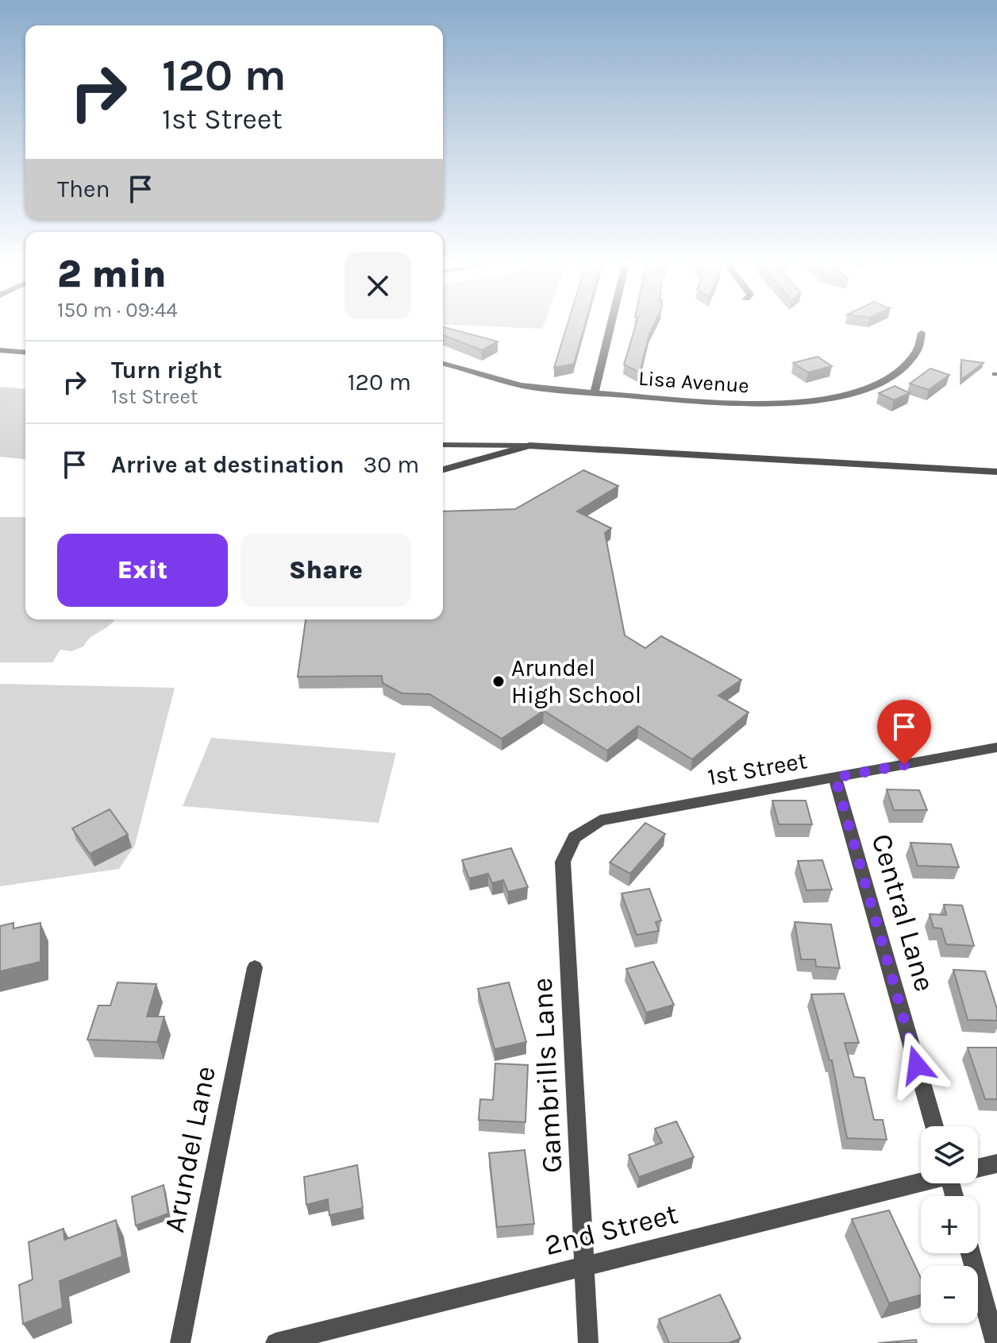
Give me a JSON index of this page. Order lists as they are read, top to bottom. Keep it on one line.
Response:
{"streets":{"street":["Lisa Avenue","1st Street","Central Lane","Gambrills Lane","Arundel Lane","2nd Street"]},"crossings":[["1st Street","Central Lane"],["1st Street","Gambrills Lane"],["Gambrills Lane","2nd Street"]],"places":["Arundel High School"],"page":{"turn":["120 m","1st Street"],"then":"Then","heading":["2 min","150 m · 09:44"],"list":[{"name":"Turn right","note":"1st Street","value":"120 m"},{"name":"Arrive at destination","value":"30 m"}],"buttons":["Exit","Share"],"map_buttons":["+","−"]}}
